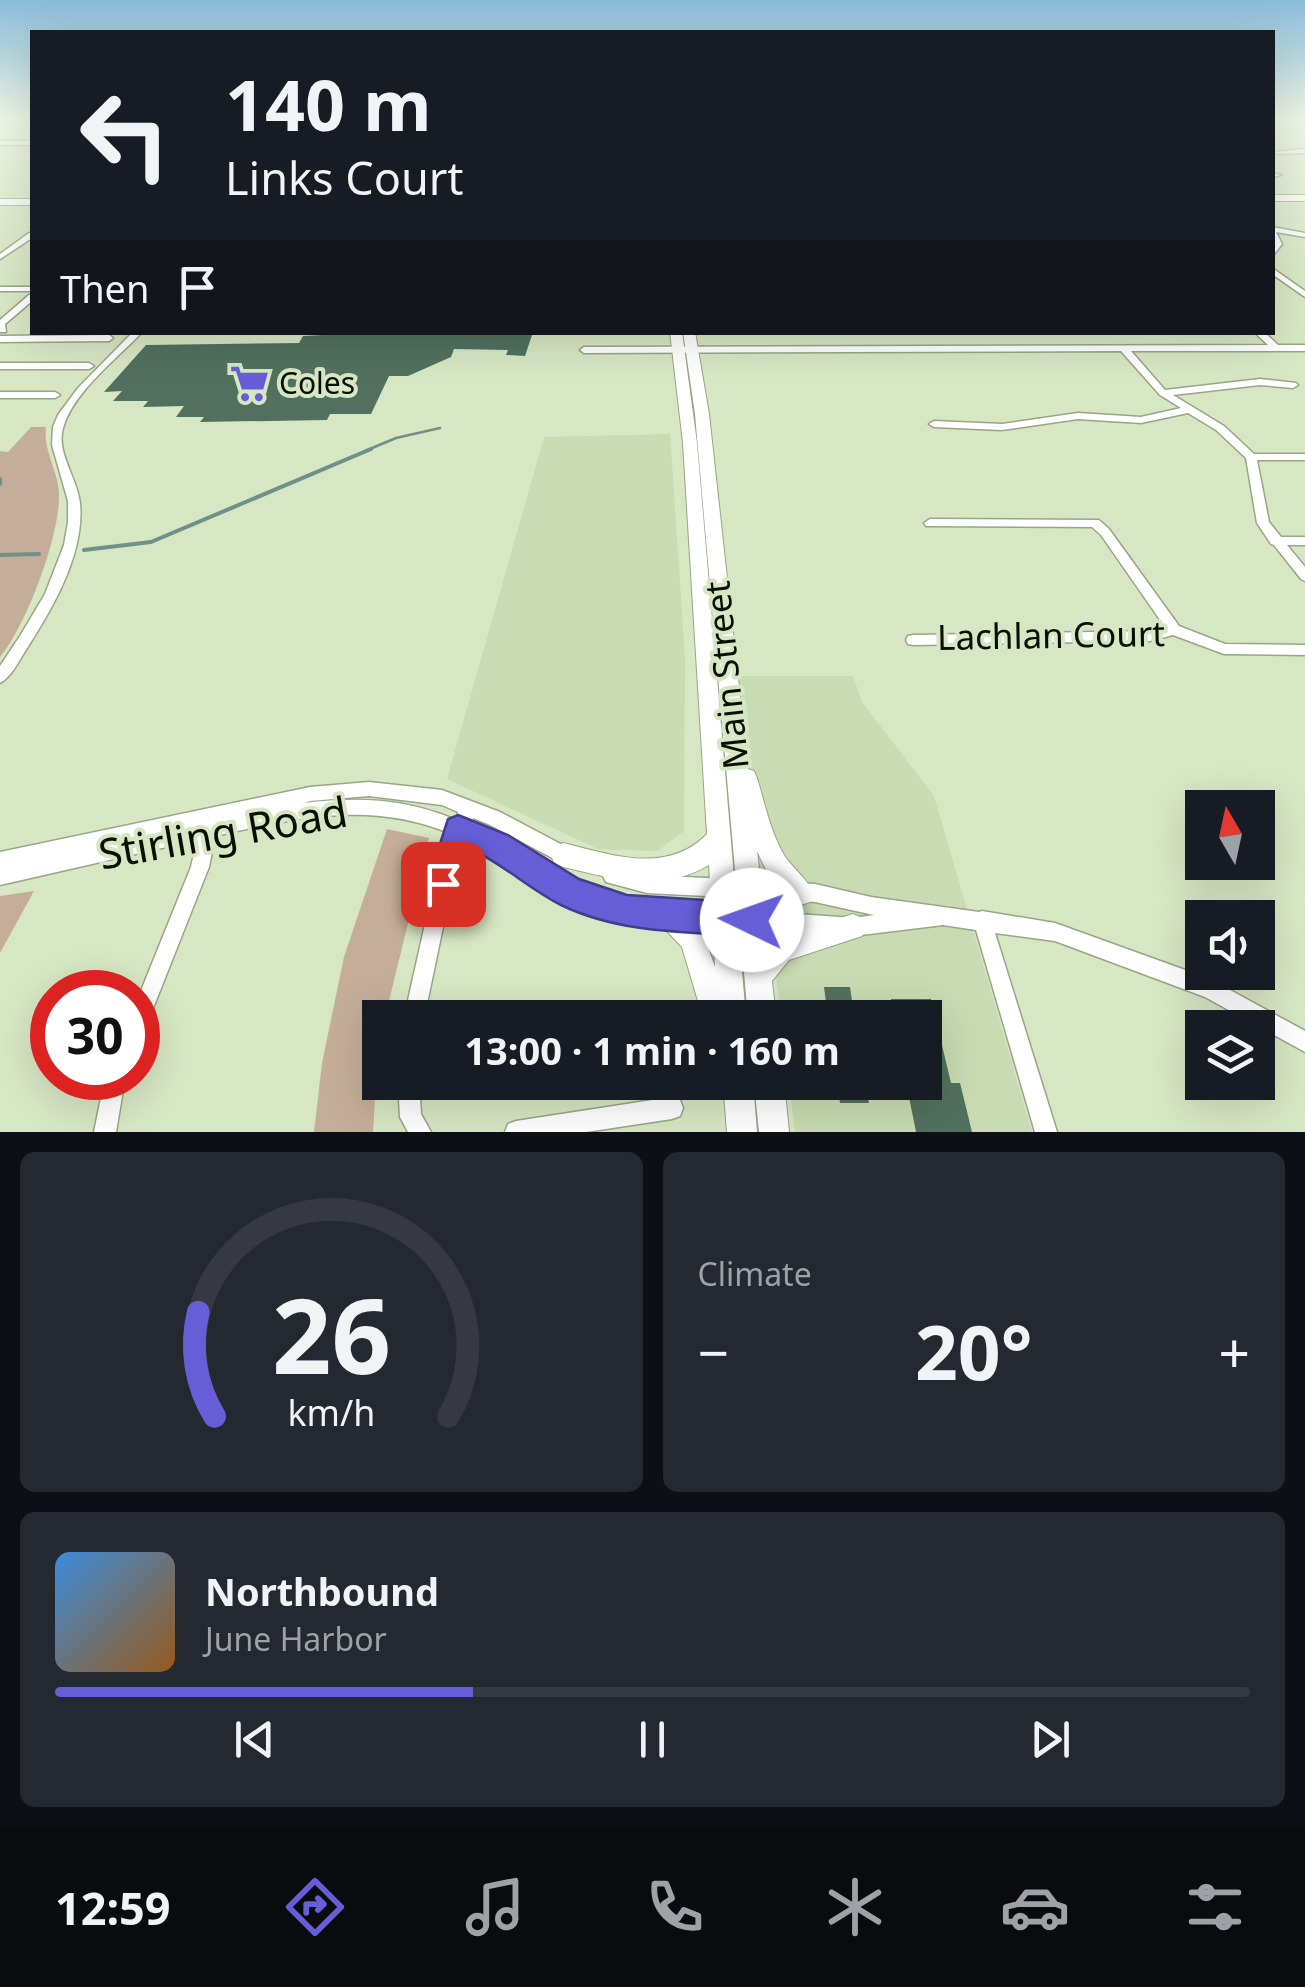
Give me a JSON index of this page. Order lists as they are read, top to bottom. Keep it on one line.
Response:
{"streets":{"main road":["Main Street"],"street":["Lachlan Court","Stirling Road"]},"crossings":[["Main Street","Stirling Road"]],"places":{"supermarket":["Coles"]},"north":"top","page":{"turn":["140 m","Links Court"],"then":"Then","limit":"30","trip":"13:00 · 1 min · 160 m","tile":"Climate","heat":["−","20°","+"],"song":["Northbound","June Harbor"],"tabs":"12:59","gauge":["26","km/h"]}}
